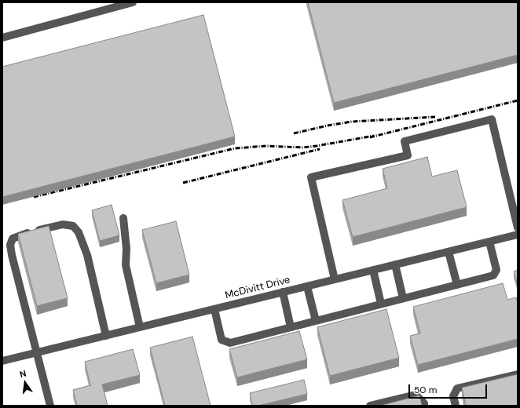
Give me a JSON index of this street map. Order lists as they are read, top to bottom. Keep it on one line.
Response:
{"streets":{"street":["McDivitt Drive"]},"scale_bar":"50 m","north":"top"}
